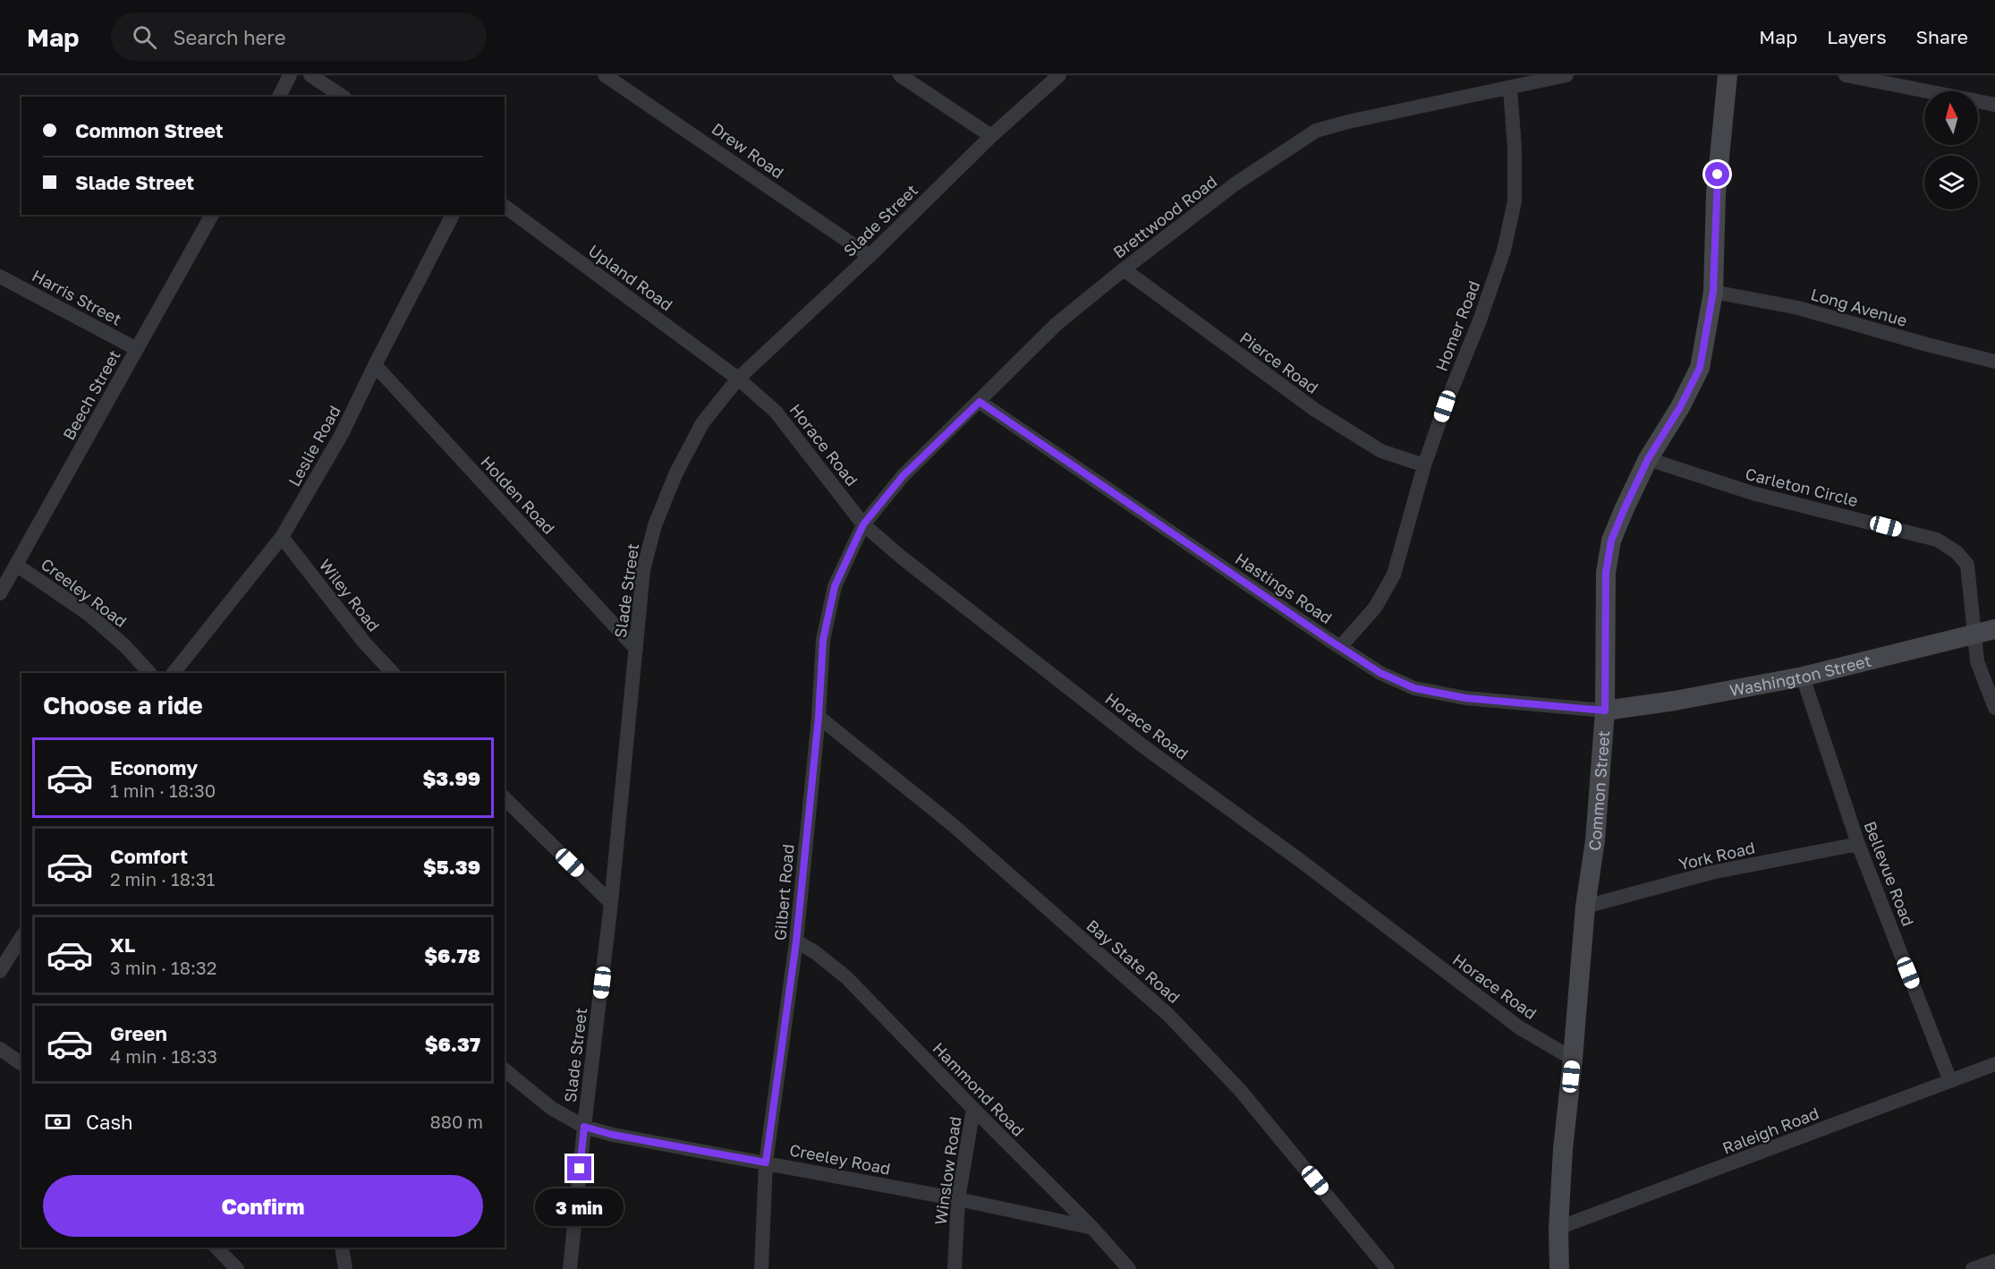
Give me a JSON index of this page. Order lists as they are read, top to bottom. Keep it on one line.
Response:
{"streets":{"main road":["Washington Street","Common Street"],"street":["Drew Road","Brettwood Road","Slade Street","Upland Road","Harris Street","Long Avenue","Homer Road","Pierce Road","Beech Street","Horace Road","Leslie Road","Carleton Circle","Holden Road","Hastings Road","Creeley Road","Wiley Road","York Road","Bellevue Road","Gilbert Road","Bay State Road","Hammond Road","Raleigh Road","Winslow Road"]},"crossings":[["Drew Road","Slade Street"],["Brettwood Road","Homer Road"],["Brettwood Road","Pierce Road"],["Brettwood Road","Horace Road"],["Brettwood Road","Hastings Road"],["Brettwood Road","Gilbert Road"],["Slade Street","Upland Road"],["Slade Street","Horace Road"],["Slade Street","Holden Road"],["Slade Street","Creeley Road"],["Upland Road","Horace Road"],["Harris Street","Beech Street"],["Long Avenue","Common Street"],["Homer Road","Pierce Road"],["Homer Road","Hastings Road"],["Beech Street","Creeley Road"],["Horace Road","Common Street"],["Horace Road","Gilbert Road"],["Leslie Road","Holden Road"],["Leslie Road","Wiley Road"],["Carleton Circle","Washington Street"],["Carleton Circle","Common Street"],["Hastings Road","Washington Street"],["Hastings Road","Common Street"],["Creeley Road","Gilbert Road"],["Creeley Road","Hammond Road"],["Creeley Road","Winslow Road"],["Washington Street","Common Street"],["Washington Street","Bellevue Road"],["Common Street","York Road"],["Common Street","Raleigh Road"],["York Road","Bellevue Road"],["Bellevue Road","Raleigh Road"],["Gilbert Road","Bay State Road"],["Gilbert Road","Hammond Road"],["Hammond Road","Winslow Road"]],"north":"top","page":{"header":"Map","search":"Search here","nav":["Map","Layers","Share"],"banner":["Common Street","Slade Street"],"heading":"Choose a ride","list":[{"name":"Economy","note":"1 min · 18:30","value":"$3.99"},{"name":"Comfort","note":"2 min · 18:31","value":"$5.39"},{"name":"XL","note":"3 min · 18:32","value":"$6.78"},{"name":"Green","note":"4 min · 18:33","value":"$6.37"}],"pay":["Cash","880 m"],"buttons":"Confirm","bubble":"3 min"}}
